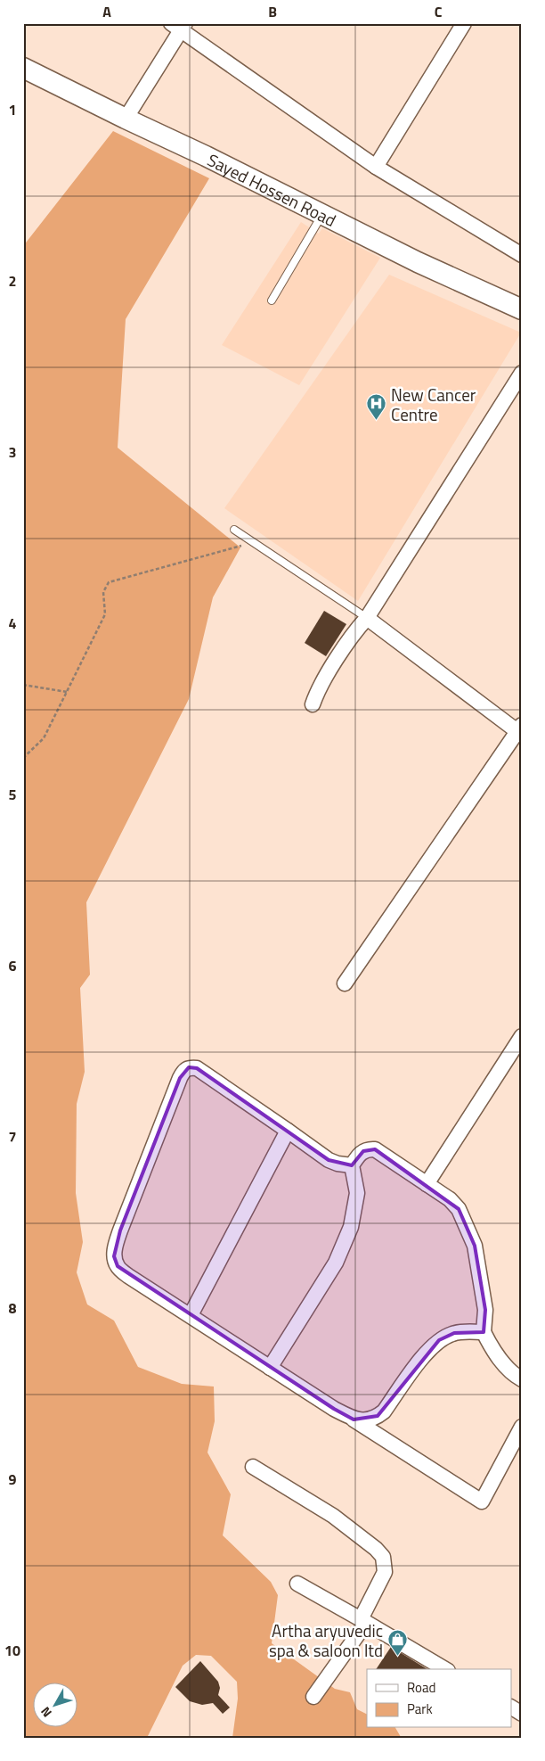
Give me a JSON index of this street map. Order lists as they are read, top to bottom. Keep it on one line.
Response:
{"streets":{"main road":["Sayed Hossen Road"]},"places":{"hospital":["New Cancer Centre"],"shop":["Artha aryuvedic spa & saloon ltd"]},"legend":["Road","Park"],"north":"bottom left","grid":{"columns":["A","B","C"],"rows":["1","2","3","4","5","6","7","8","9","10"]}}
